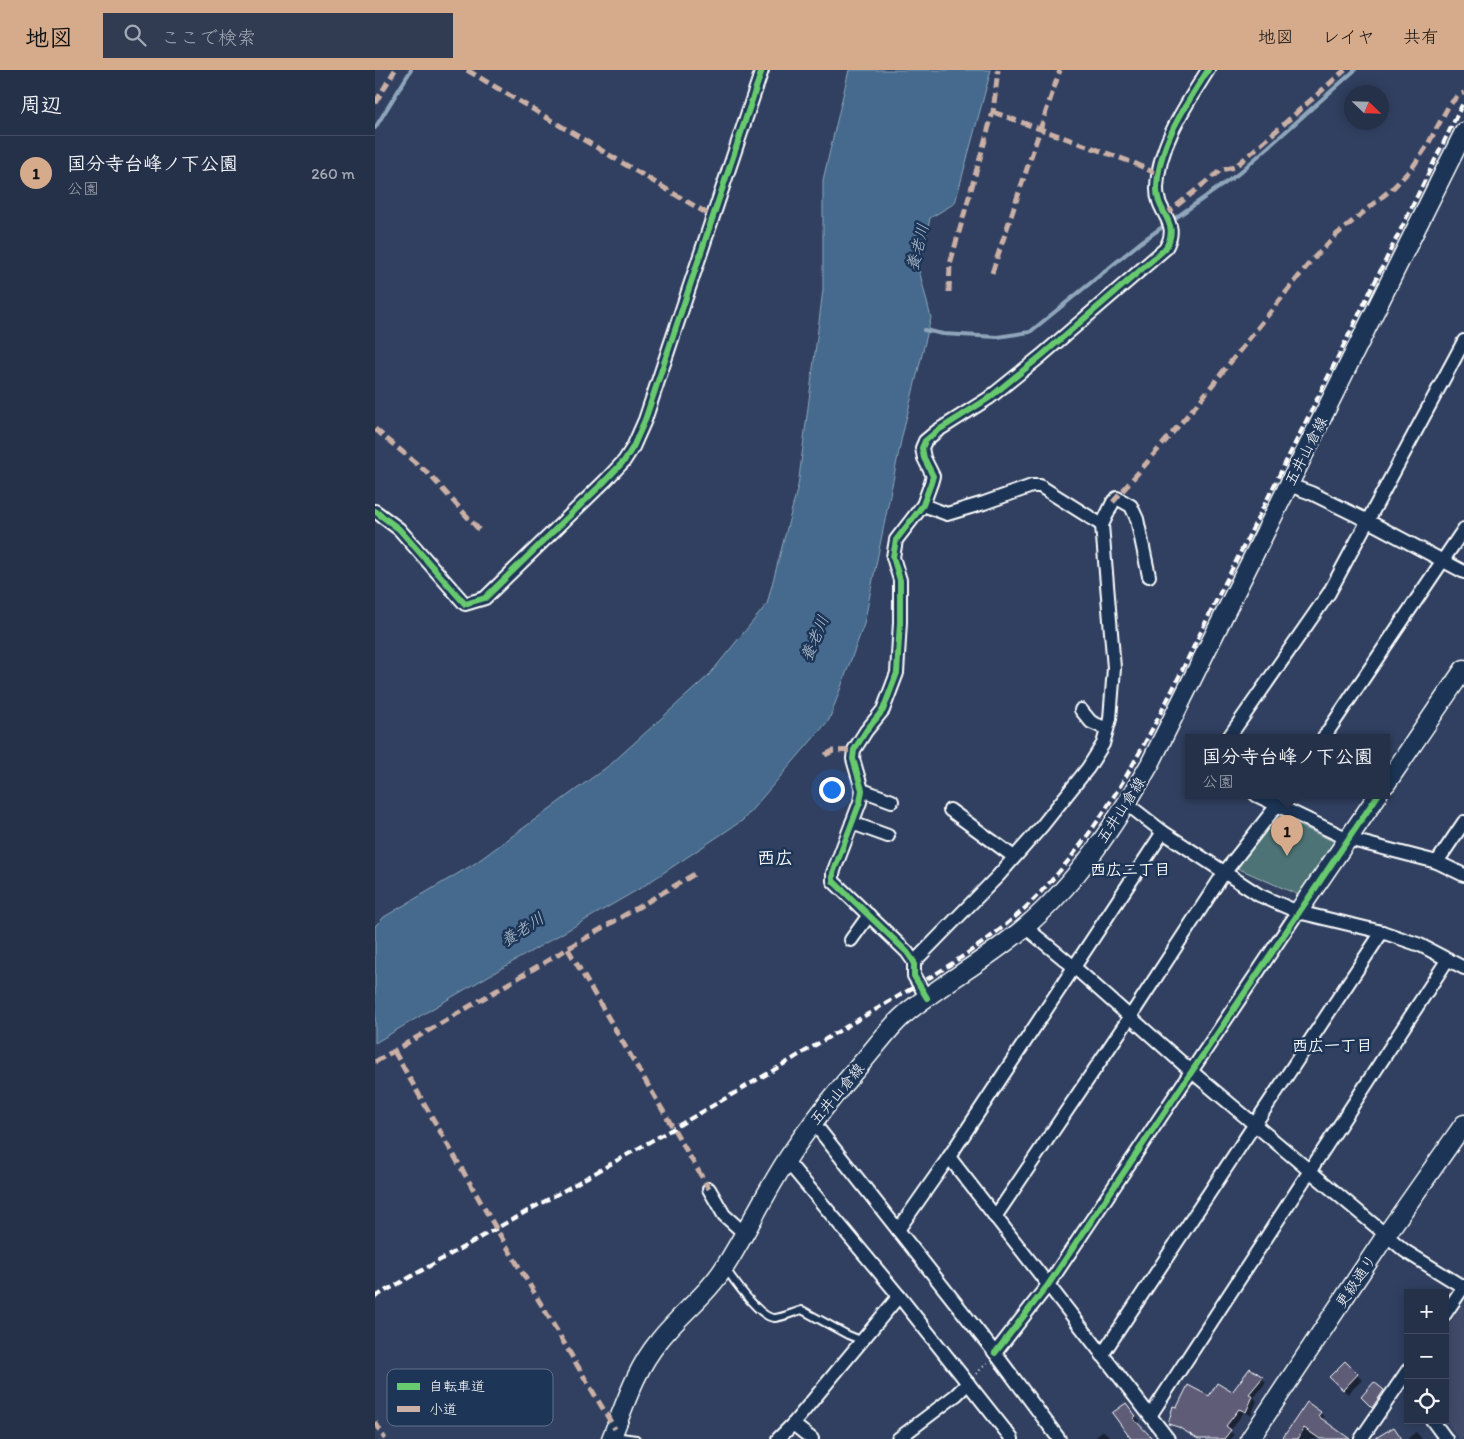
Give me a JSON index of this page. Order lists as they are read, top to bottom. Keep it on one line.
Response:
{"streets":{"main road":["五井山倉線","更級通り"]},"districts":["西広","西広二丁目","西広一丁目"],"water":["養老川"],"legend":["自転車道","小道"],"north":"bottom right","page":{"header":"地図","search":"ここで検索","nav":["地図","レイヤ","共有"],"heading":"周辺","list":[{"mark":"1","name":"国分寺台峰ノ下公園","note":"公園","value":"260 m"}],"popup":["国分寺台峰ノ下公園","公園"],"pins":"1","map_buttons":["+","−"]}}
